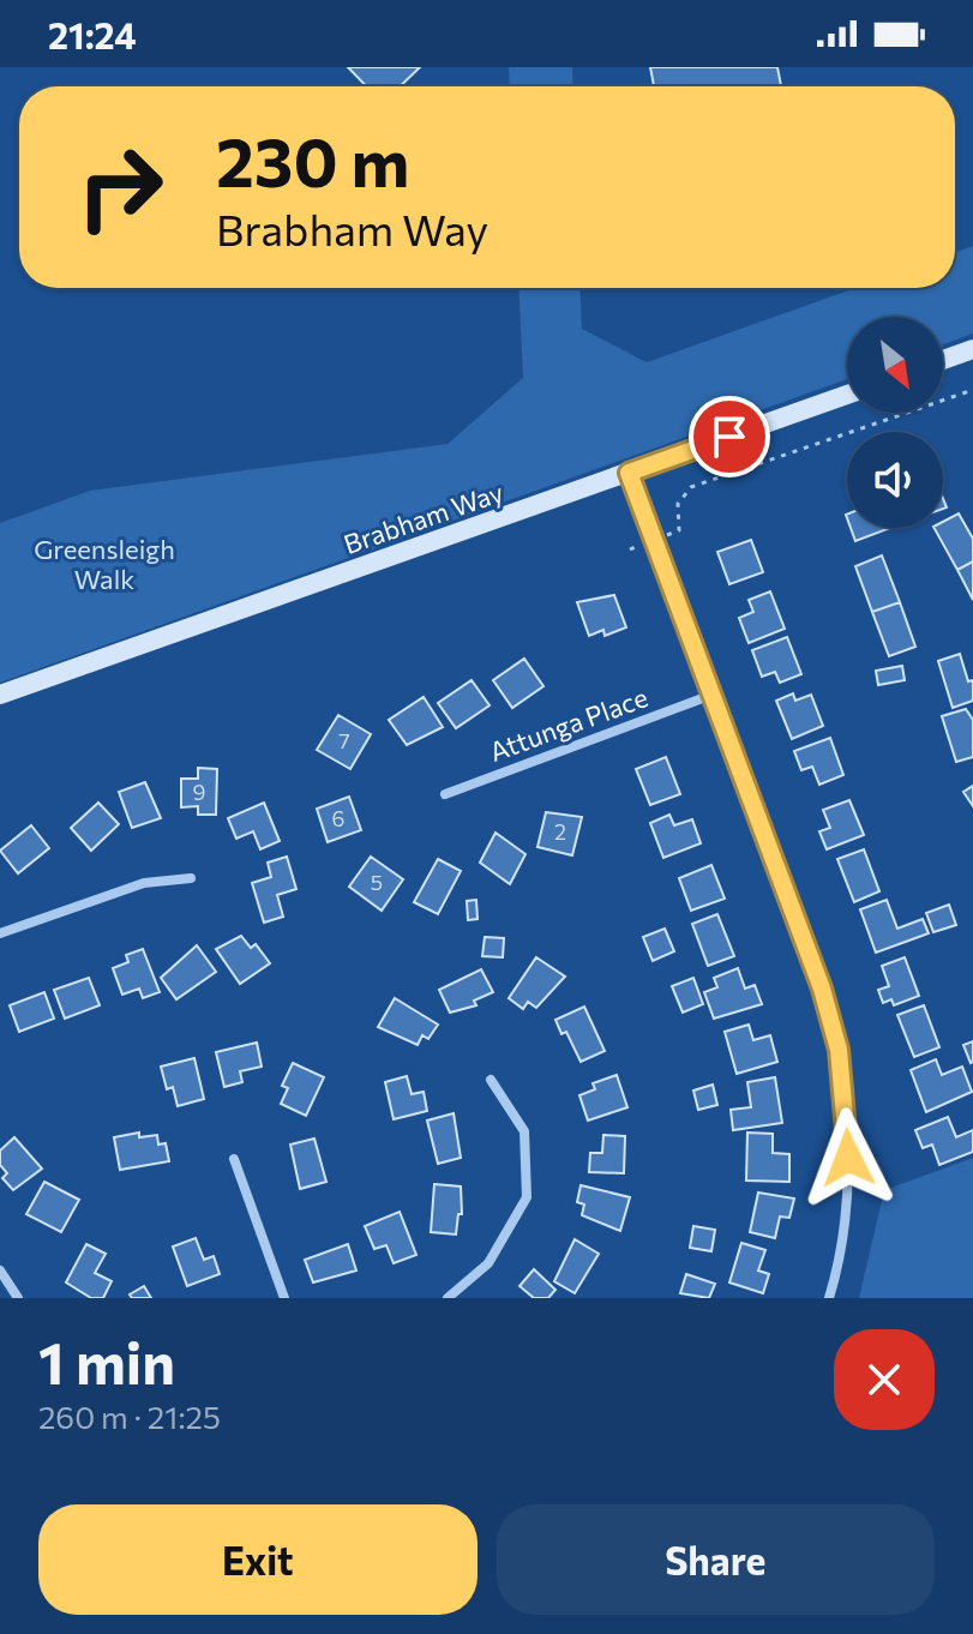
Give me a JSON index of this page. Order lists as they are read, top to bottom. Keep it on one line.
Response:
{"streets":{"main road":["Brabham Way"],"street":["Attunga Place"]},"parks":["Greensleigh Walk"],"house_numbers":["7","9","6","2","5"],"north":"bottom right","page":{"status":"21:24","turn":["230 m","Brabham Way"],"heading":["1 min","260 m · 21:25"],"buttons":["Exit","Share"]}}
